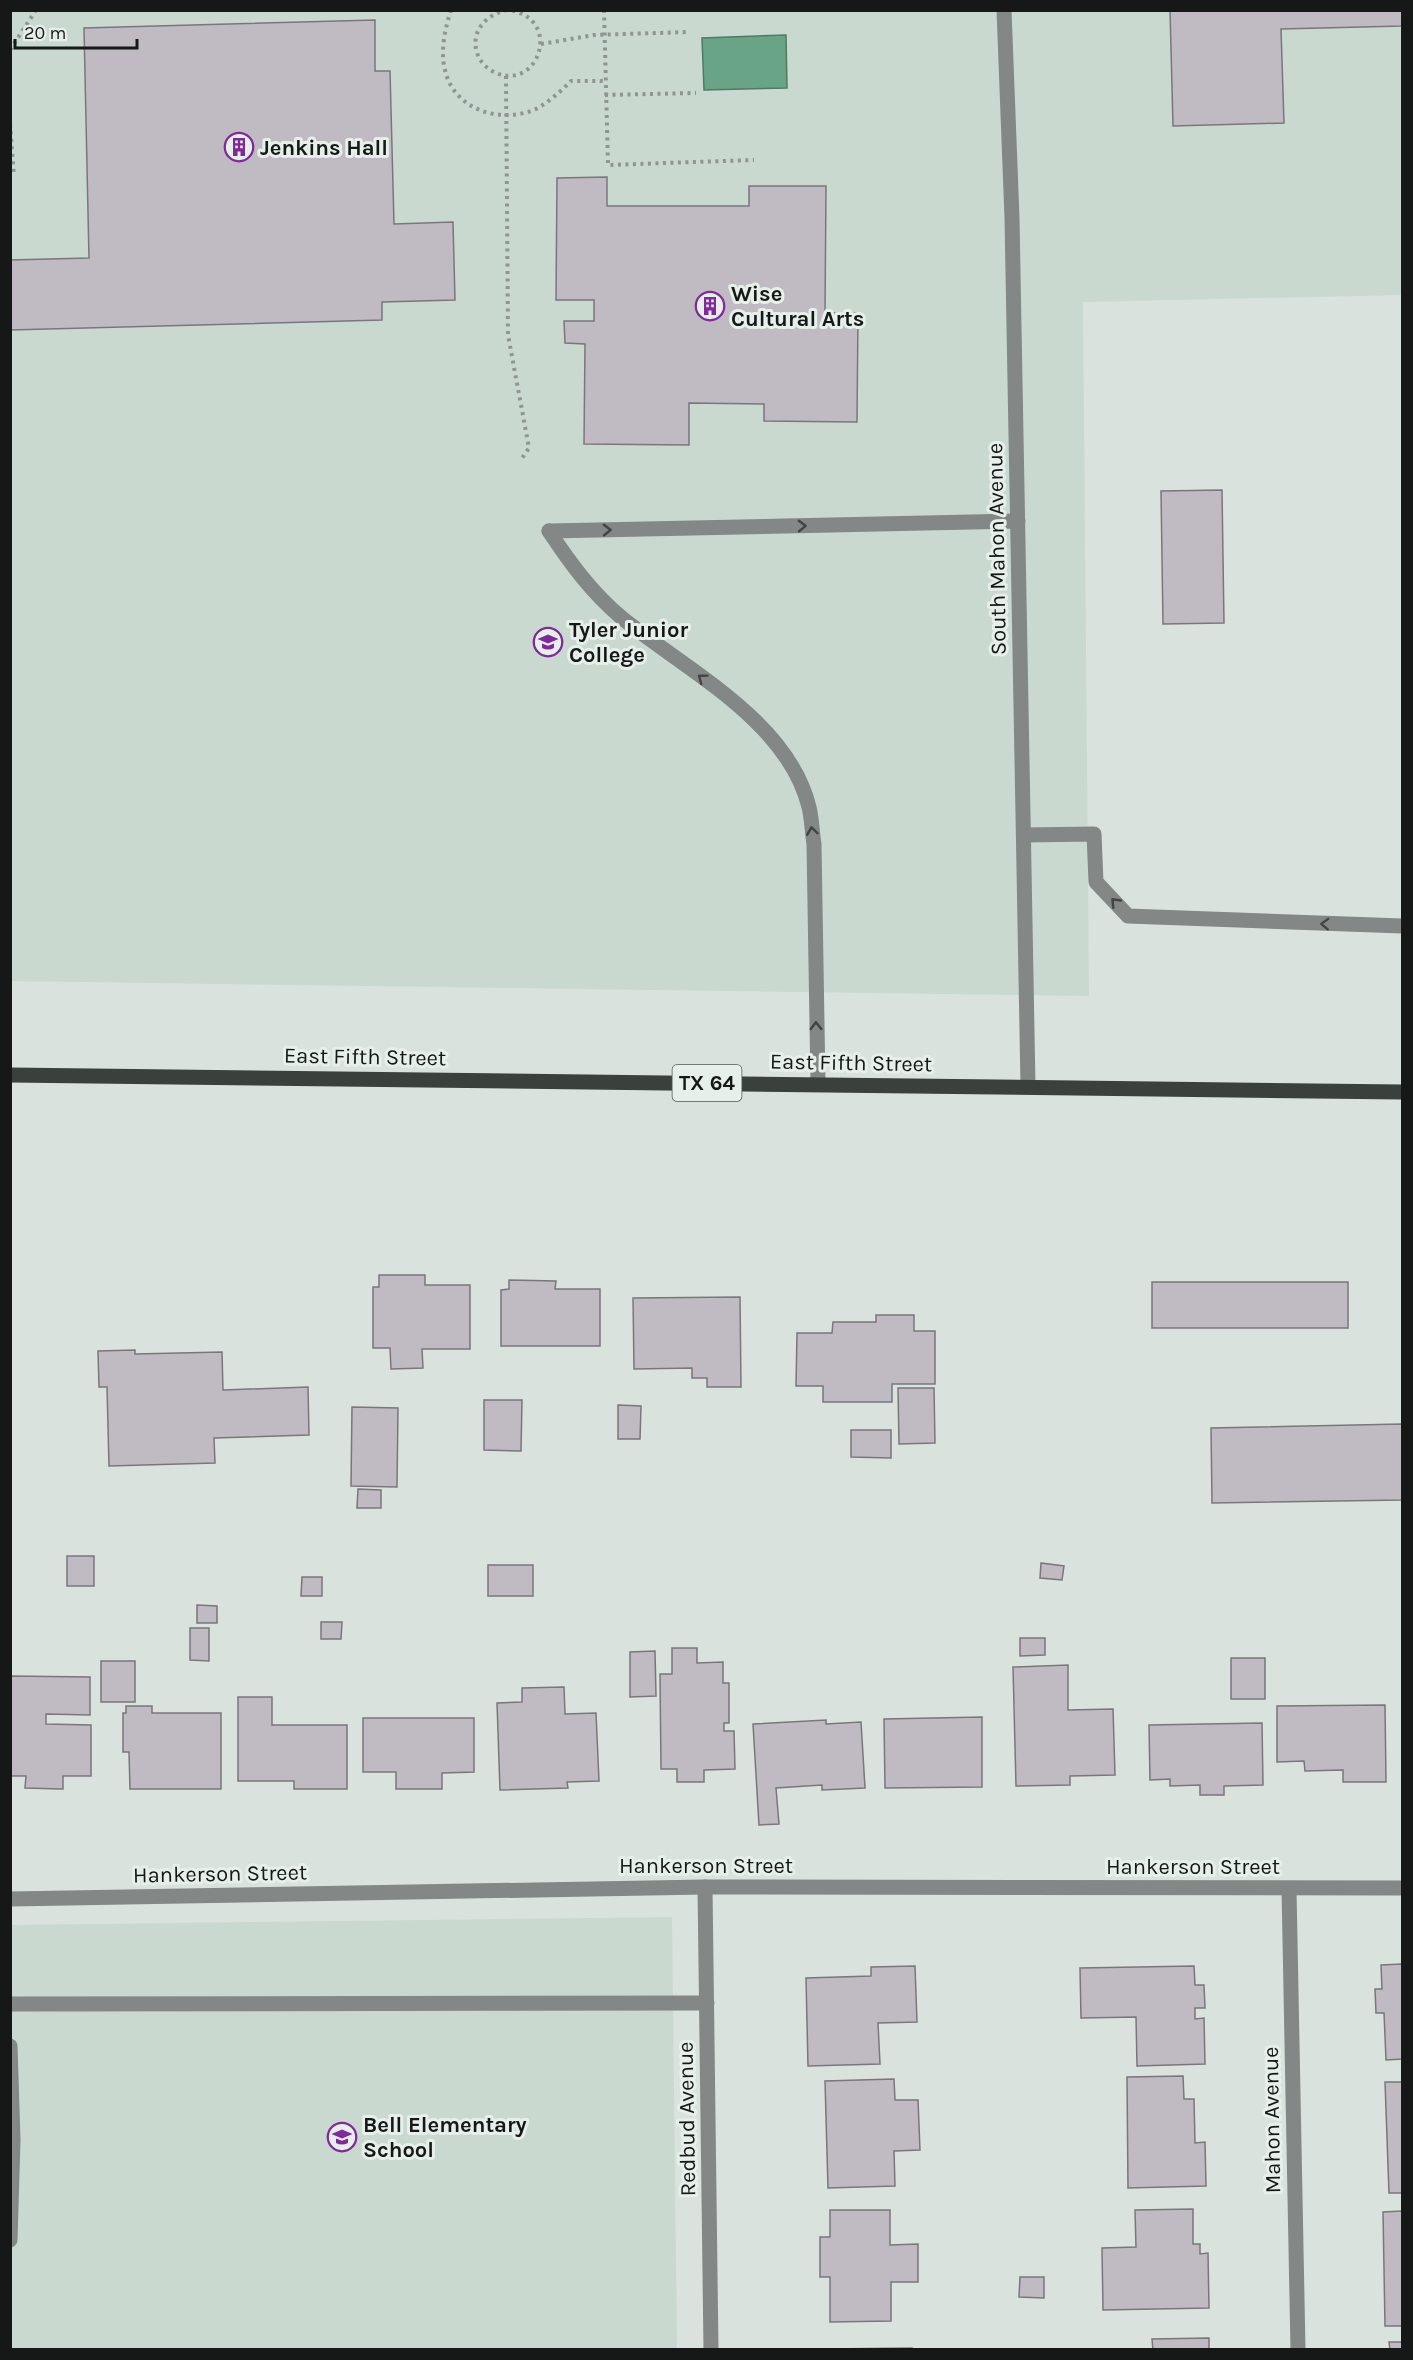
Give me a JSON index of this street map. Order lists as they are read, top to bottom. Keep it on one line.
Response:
{"streets":{"main road":["East Fifth Street","TX 64"],"street":["South Mahon Avenue","Hankerson Street","Redbud Avenue","Mahon Avenue"]},"crossings":[["South Mahon Avenue","East Fifth Street"],["Hankerson Street","Redbud Avenue"],["Hankerson Street","Mahon Avenue"]],"places":{"building":["Jenkins Hall","Wise Cultural Arts"],"school or university":["Tyler Junior College","Bell Elementary School"]},"scale_bar":"20 m"}
